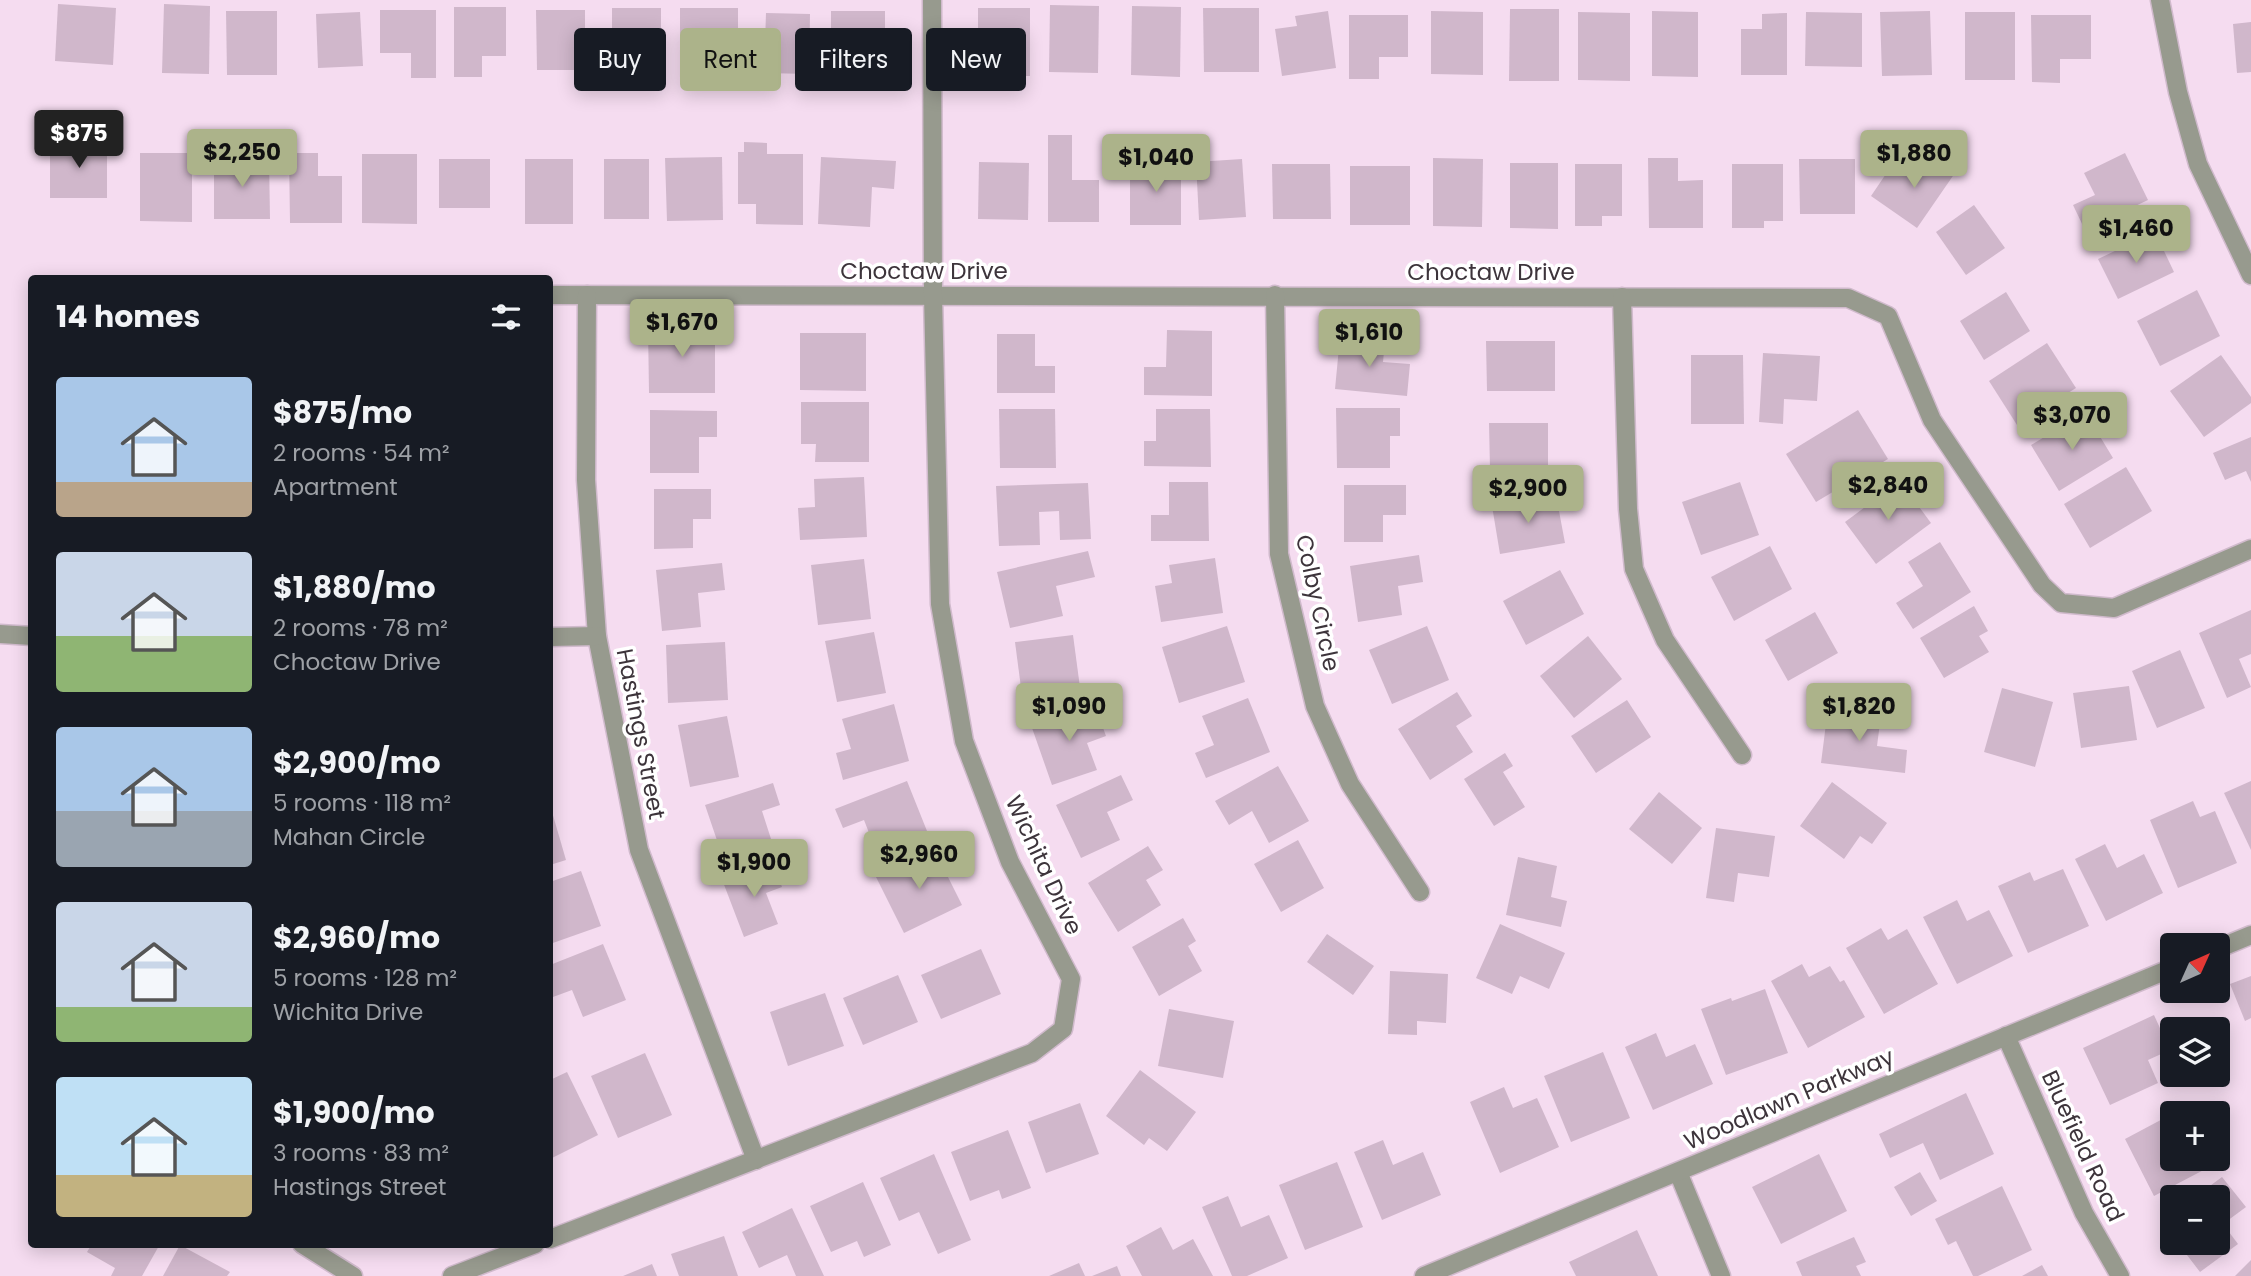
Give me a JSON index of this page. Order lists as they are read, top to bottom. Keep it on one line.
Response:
{"streets":{"street":["Choctaw Drive","Colby Circle","Hastings Street","Wichita Drive","Woodlawn Parkway","Bluefield Road"]},"crossings":[["Choctaw Drive","Colby Circle"],["Choctaw Drive","Hastings Street"],["Choctaw Drive","Wichita Drive"],["Hastings Street","Wichita Drive"],["Woodlawn Parkway","Bluefield Road"]],"north":"top right","page":{"chip":["Buy","Rent","Filters","New"],"price":["$875","$2,250","$1,880","$1,040","$1,460","$1,670","$1,610","$3,070","$2,840","$2,900","$1,090","$1,820","$2,960","$1,900"],"heading":"14 homes","list":[{"name":"$875/mo","note":"2 rooms · 54 m² · Apartment"},{"name":"$1,880/mo","note":"2 rooms · 78 m² · Choctaw Drive"},{"name":"$2,900/mo","note":"5 rooms · 118 m² · Mahan Circle"},{"name":"$2,960/mo","note":"5 rooms · 128 m² · Wichita Drive"},{"name":"$1,900/mo","note":"3 rooms · 83 m² · Hastings Street"}],"map_buttons":["+","−"]}}
